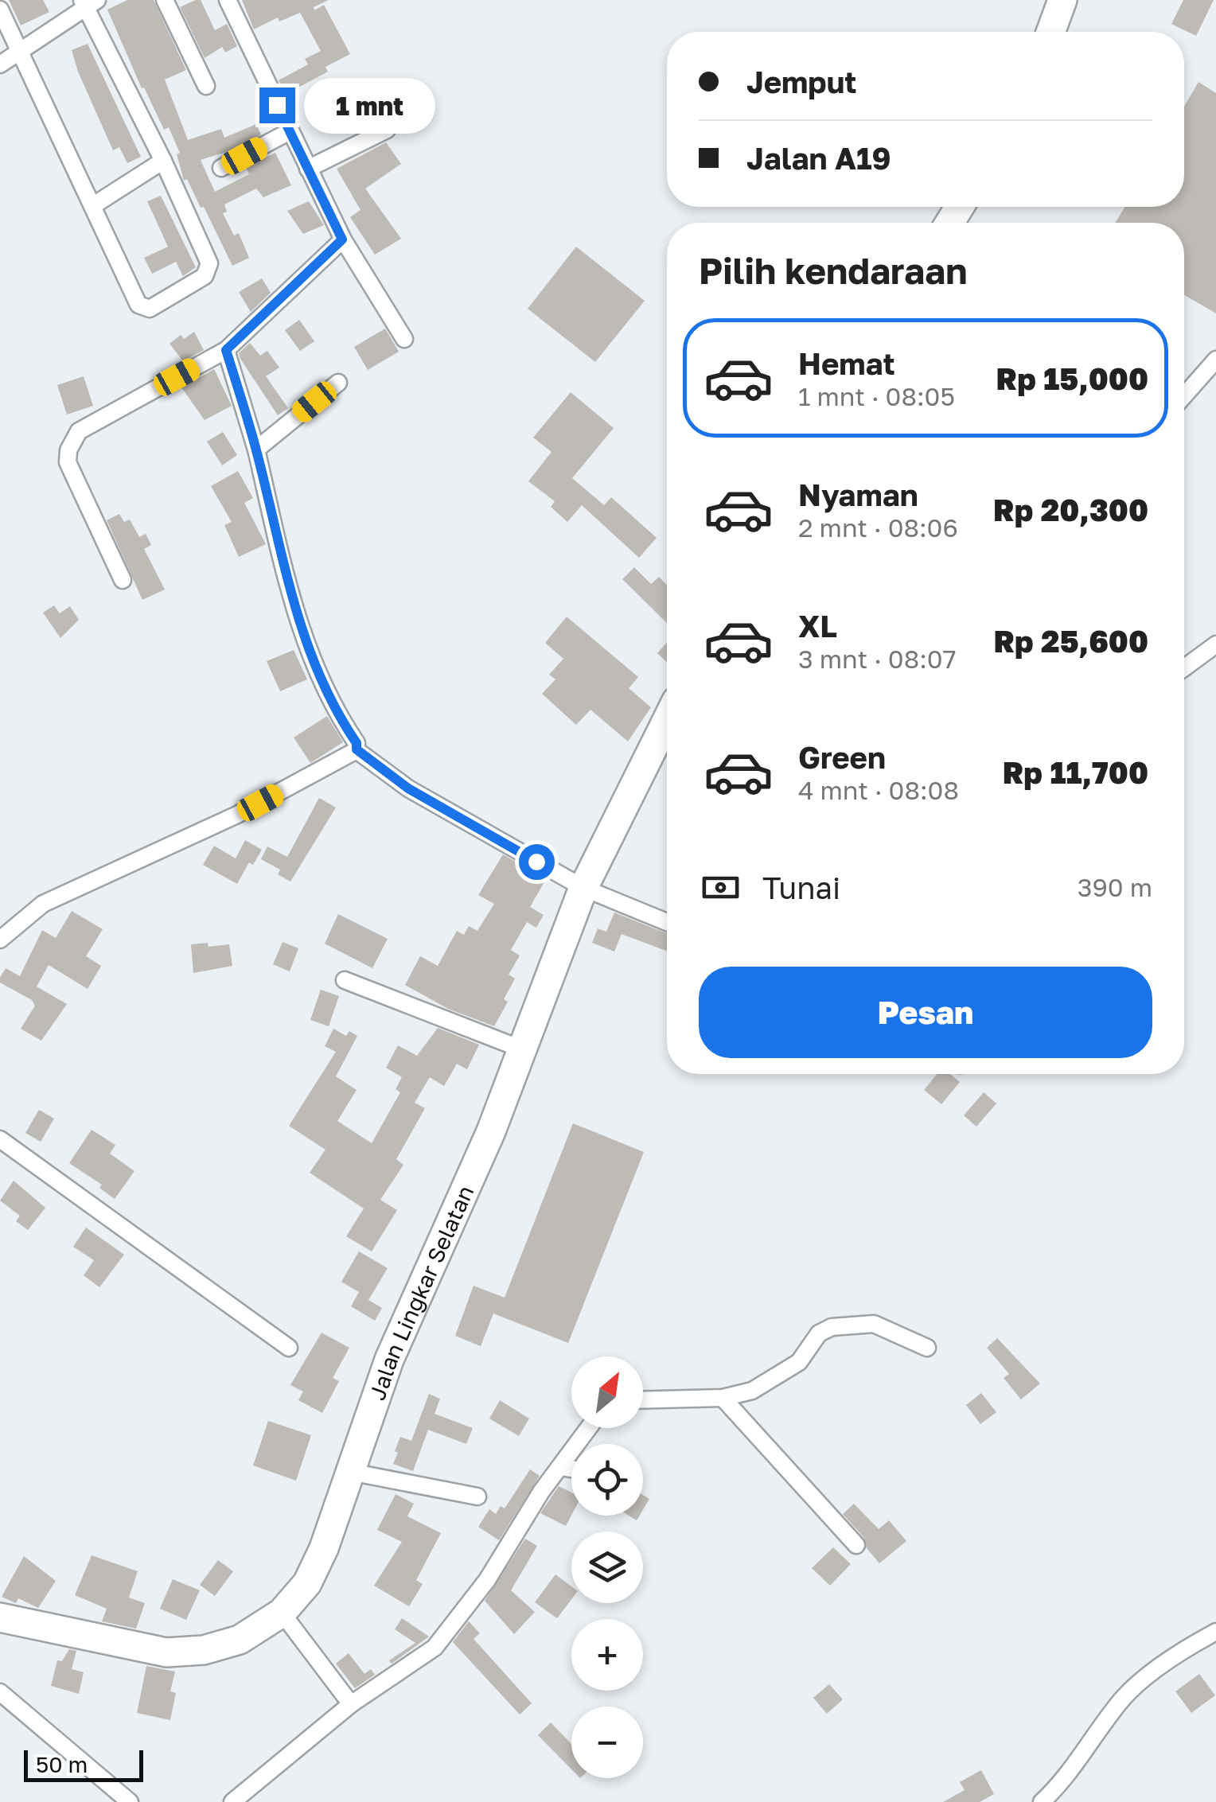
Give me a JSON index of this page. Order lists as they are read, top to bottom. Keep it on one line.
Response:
{"streets":{"highway":["Jalan Lingkar Selatan"]},"scale_bar":"50 m","north":"top right","page":{"banner":["Jemput","Jalan A19"],"bubble":"1 mnt","heading":"Pilih kendaraan","list":[{"name":"Hemat","note":"1 mnt · 08:05","value":"Rp 15,000"},{"name":"Nyaman","note":"2 mnt · 08:06","value":"Rp 20,300"},{"name":"XL","note":"3 mnt · 08:07","value":"Rp 25,600"},{"name":"Green","note":"4 mnt · 08:08","value":"Rp 11,700"}],"pay":["Tunai","390 m"],"buttons":"Pesan","map_buttons":["+","−"],"scale":"50 m"}}
